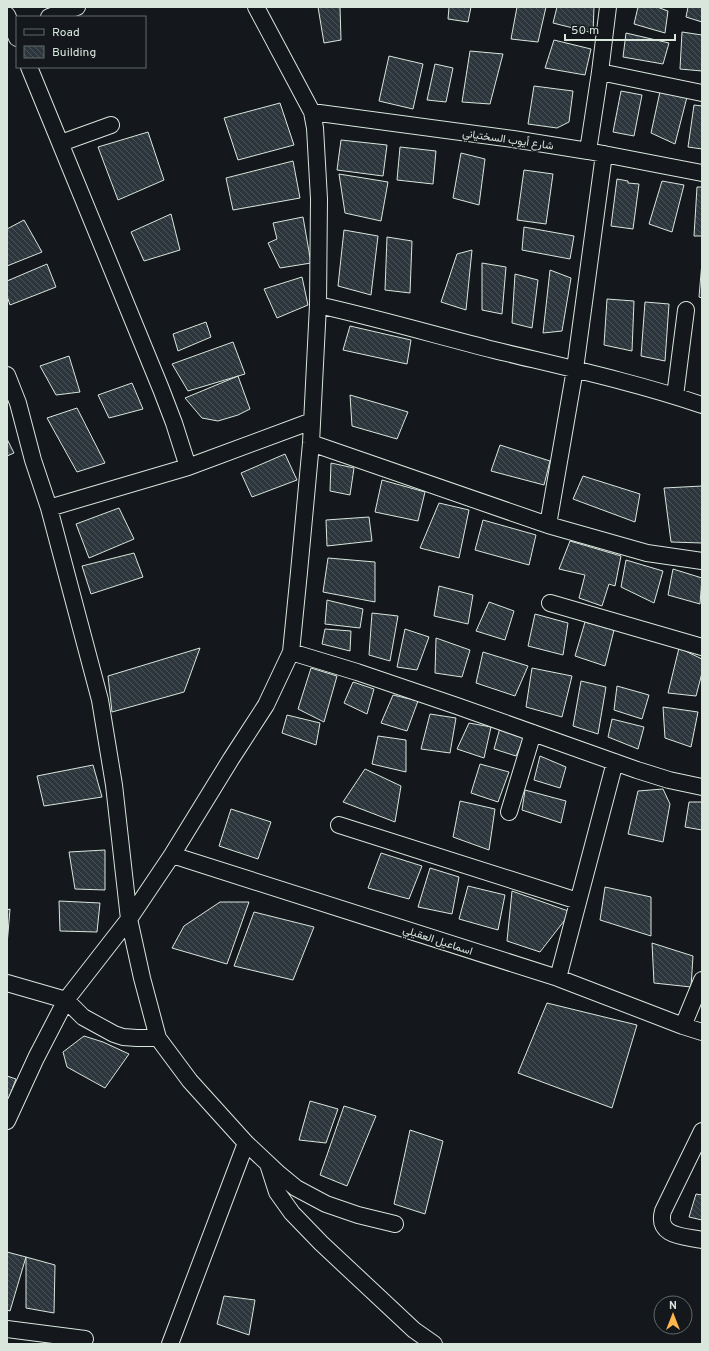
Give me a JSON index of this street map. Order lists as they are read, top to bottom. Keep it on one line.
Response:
{"streets":{"street":["شارع أيوب السختياني","اسماعيل العقيلي"]},"legend":["Road","Building"],"scale_bar":"50 m","north":"top"}
